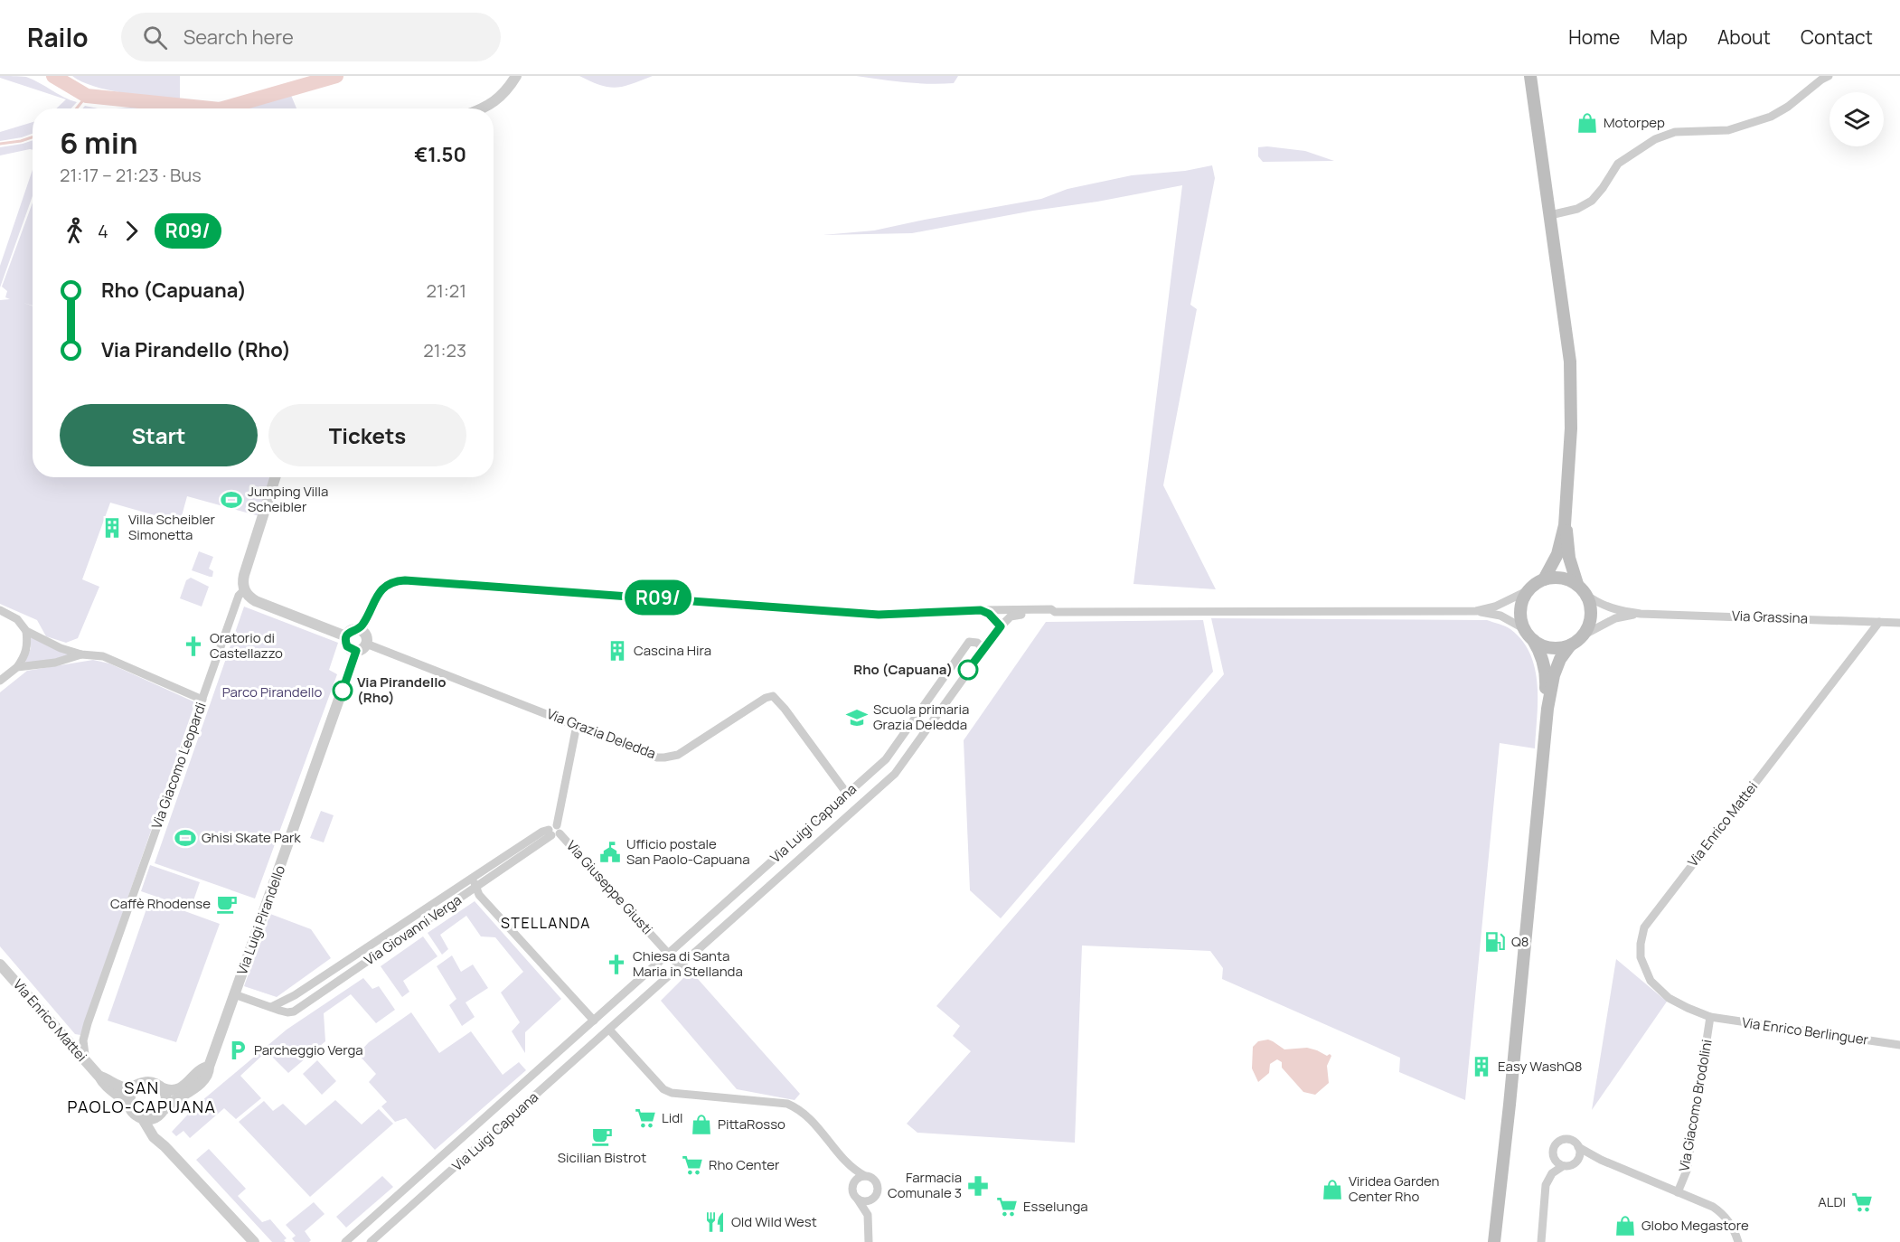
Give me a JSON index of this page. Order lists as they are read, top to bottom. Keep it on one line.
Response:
{"streets":{"street":["Via Grassina","Via Grazia Deledda","Via Giacomo Leopardi","Via Luigi Capuana","Via Enrico Mattei","Via Giuseppe Giusti","Via Luigi Pirandello","Via Giovanni Verga","Via Enrico Berlinguer","Via Giacomo Brodolini"]},"crossings":[["Via Grassina","Via Enrico Mattei"],["Via Grazia Deledda","Via Luigi Capuana"],["Via Grazia Deledda","Via Luigi Pirandello"],["Via Giacomo Leopardi","Via Enrico Mattei"],["Via Luigi Capuana","Via Giuseppe Giusti"],["Via Enrico Mattei","Via Luigi Pirandello"],["Via Enrico Mattei","Via Enrico Berlinguer"],["Via Enrico Mattei","Via Giacomo Brodolini"],["Via Giuseppe Giusti","Via Giovanni Verga"],["Via Luigi Pirandello","Via Giovanni Verga"],["Via Enrico Berlinguer","Via Giacomo Brodolini"]],"districts":["STELLANDA","SAN PAOLO-CAPUANA"],"parks":["Parco Pirandello"],"places":{"shop":["Motorpep","PittaRosso","Viridea Garden Center Rho","Globo Megastore"],"sports":["Jumping Villa Scheibler","Ghisi Skate Park"],"building":["Villa Scheibler Simonetta","Cascina Hira","Easy WashQ8"],"church":["Oratorio di Castellazzo","Chiesa di Santa Maria in Stellanda"],"other":["Rho (Capuana)","Via Pirandello (Rho)"],"school or university":["Scuola primaria Grazia Deledda"],"public building":["Ufficio postale San Paolo-Capuana"],"cafe":["Caffè Rhodense","Sicilian Bistrot"],"fuel station":["Q8"],"parking":["Parcheggio Verga"],"supermarket":["Lidl","Rho Center","ALDI","Esselunga"],"pharmacy":["Farmacia Comunale 3"],"restaurant":["Old Wild West"]},"lines":["bus line R09/"],"page":{"header":"Railo","search":"Search here","nav":["Home","Map","About","Contact"],"on_map":"R09/","heading":["6 min","21:17 – 21:23 · Bus","€1.50"],"legs":["4","R09/"],"list":[{"name":"Rho (Capuana)","value":"21:21"},{"name":"Via Pirandello (Rho)","value":"21:23"}],"buttons":["Start","Tickets"]}}
